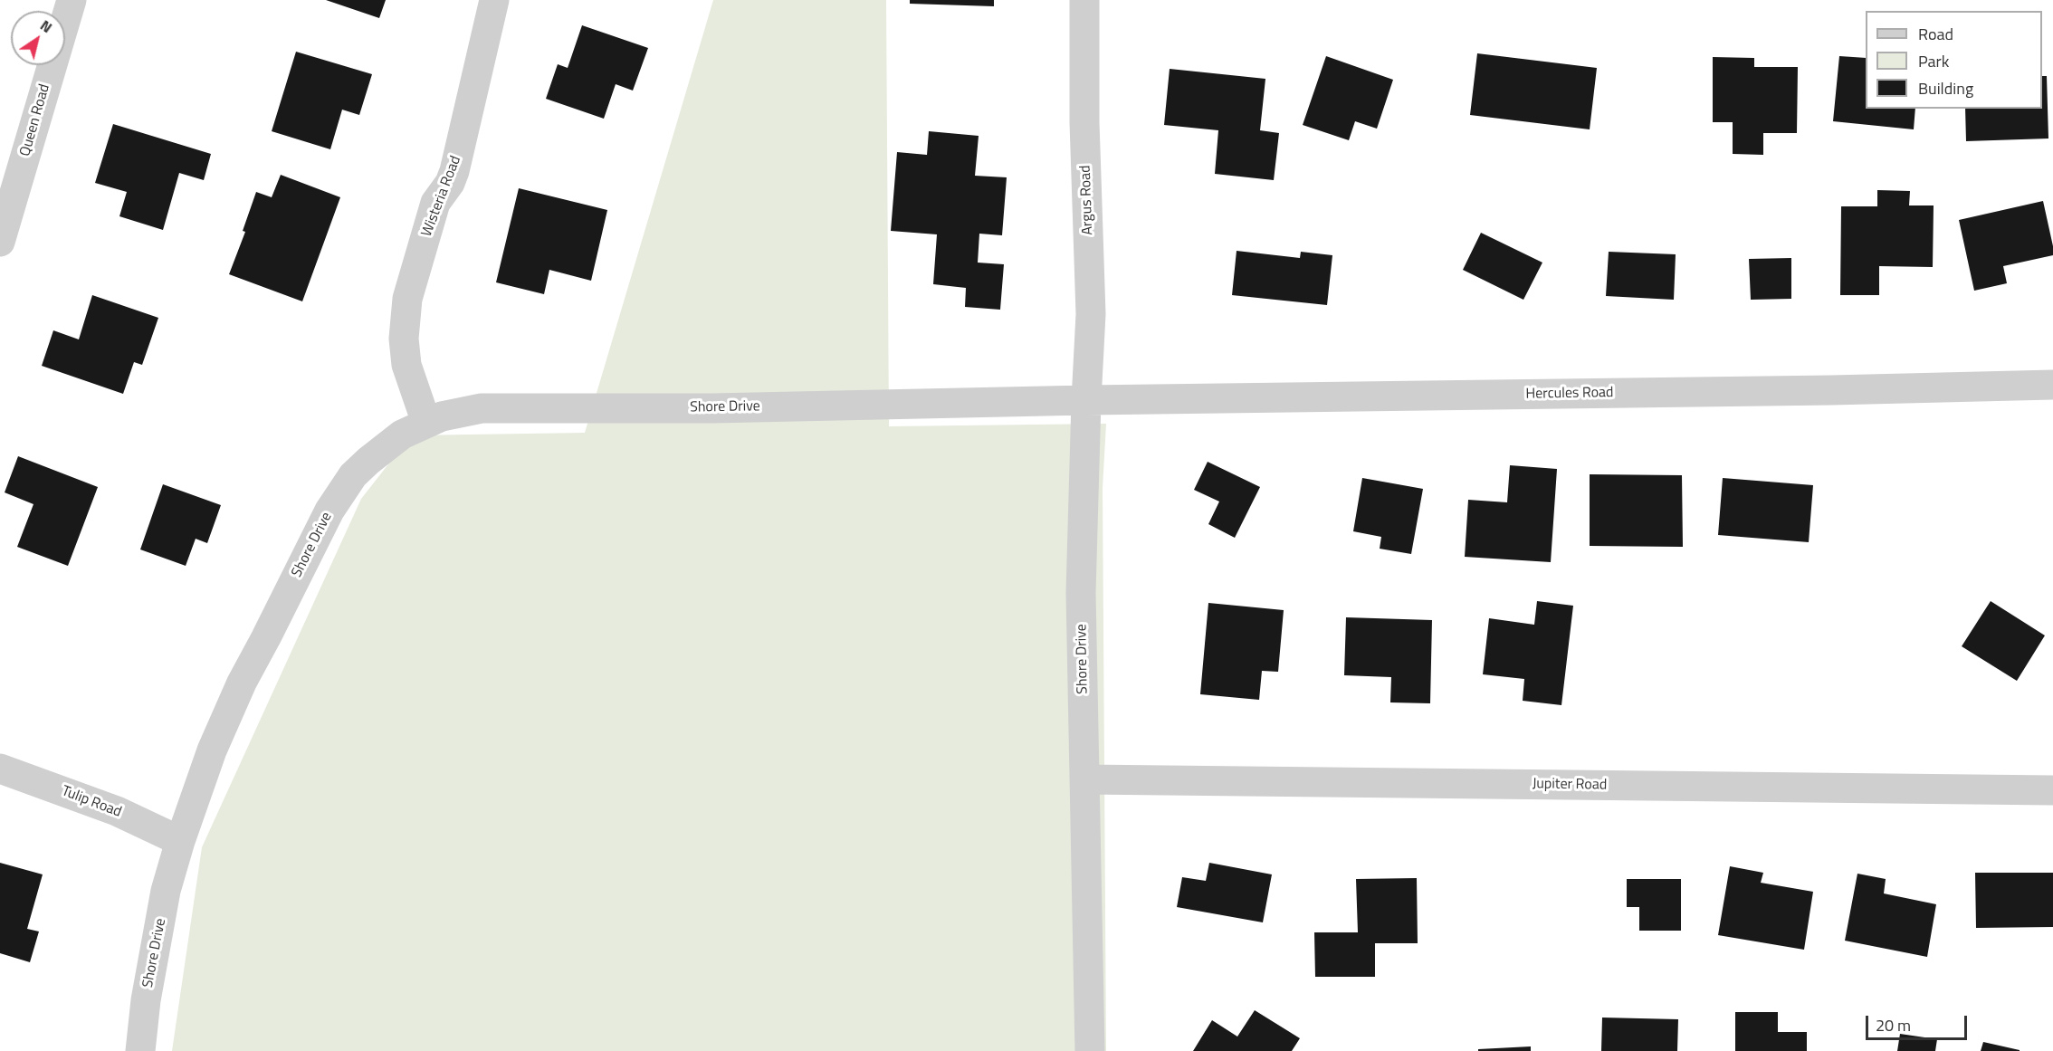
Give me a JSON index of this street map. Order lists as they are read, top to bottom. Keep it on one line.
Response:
{"streets":{"street":["Queen Road","Wisteria Road","Argus Road","Hercules Road","Shore Drive","Jupiter Road","Tulip Road"]},"crossings":[["Wisteria Road","Shore Drive"],["Argus Road","Hercules Road"],["Argus Road","Shore Drive"],["Hercules Road","Shore Drive"],["Shore Drive","Jupiter Road"],["Shore Drive","Tulip Road"]],"legend":["Road","Park","Building"],"scale_bar":"20 m","north":"top right"}
